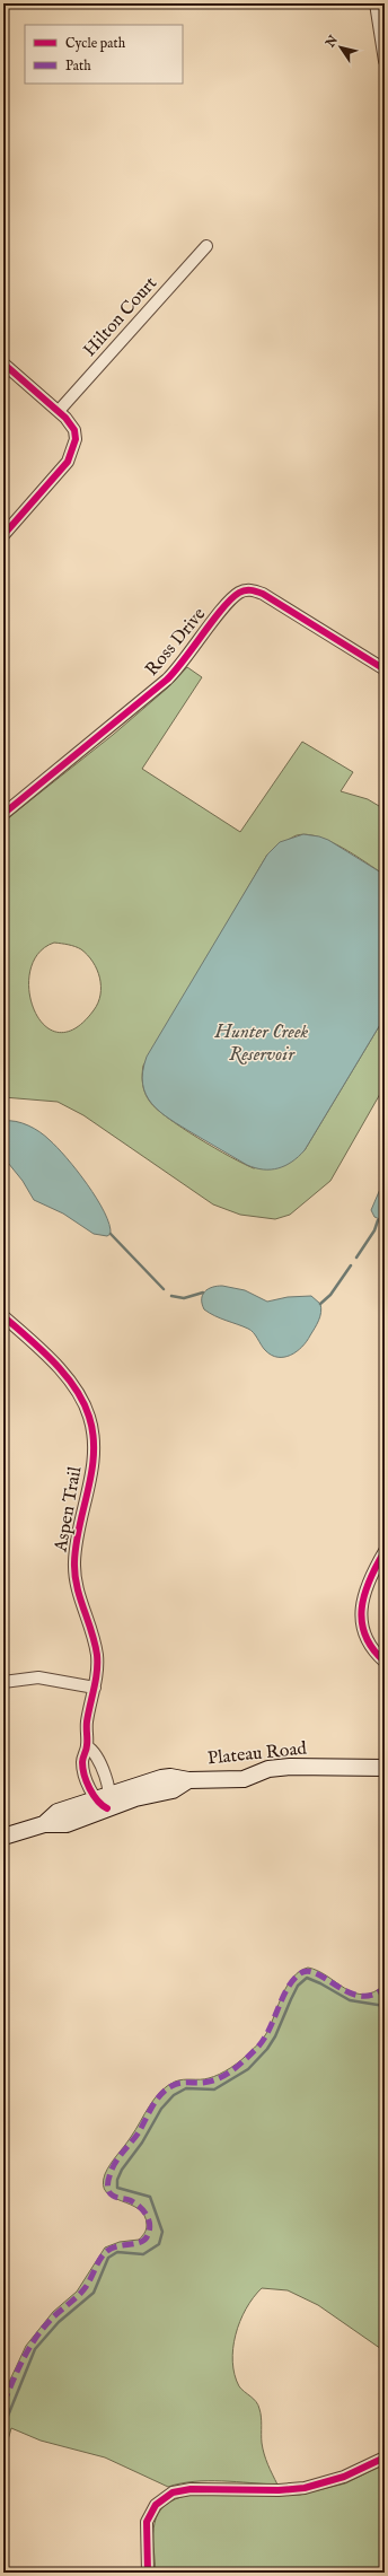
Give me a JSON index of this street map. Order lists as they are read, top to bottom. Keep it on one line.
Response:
{"streets":{"street":["Hilton Court","Ross Drive","Aspen Trail","Plateau Road"]},"crossings":[["Aspen Trail","Plateau Road"]],"water":["Hunter Creek Reservoir"],"legend":["Cycle path","Path"],"north":"top left"}
